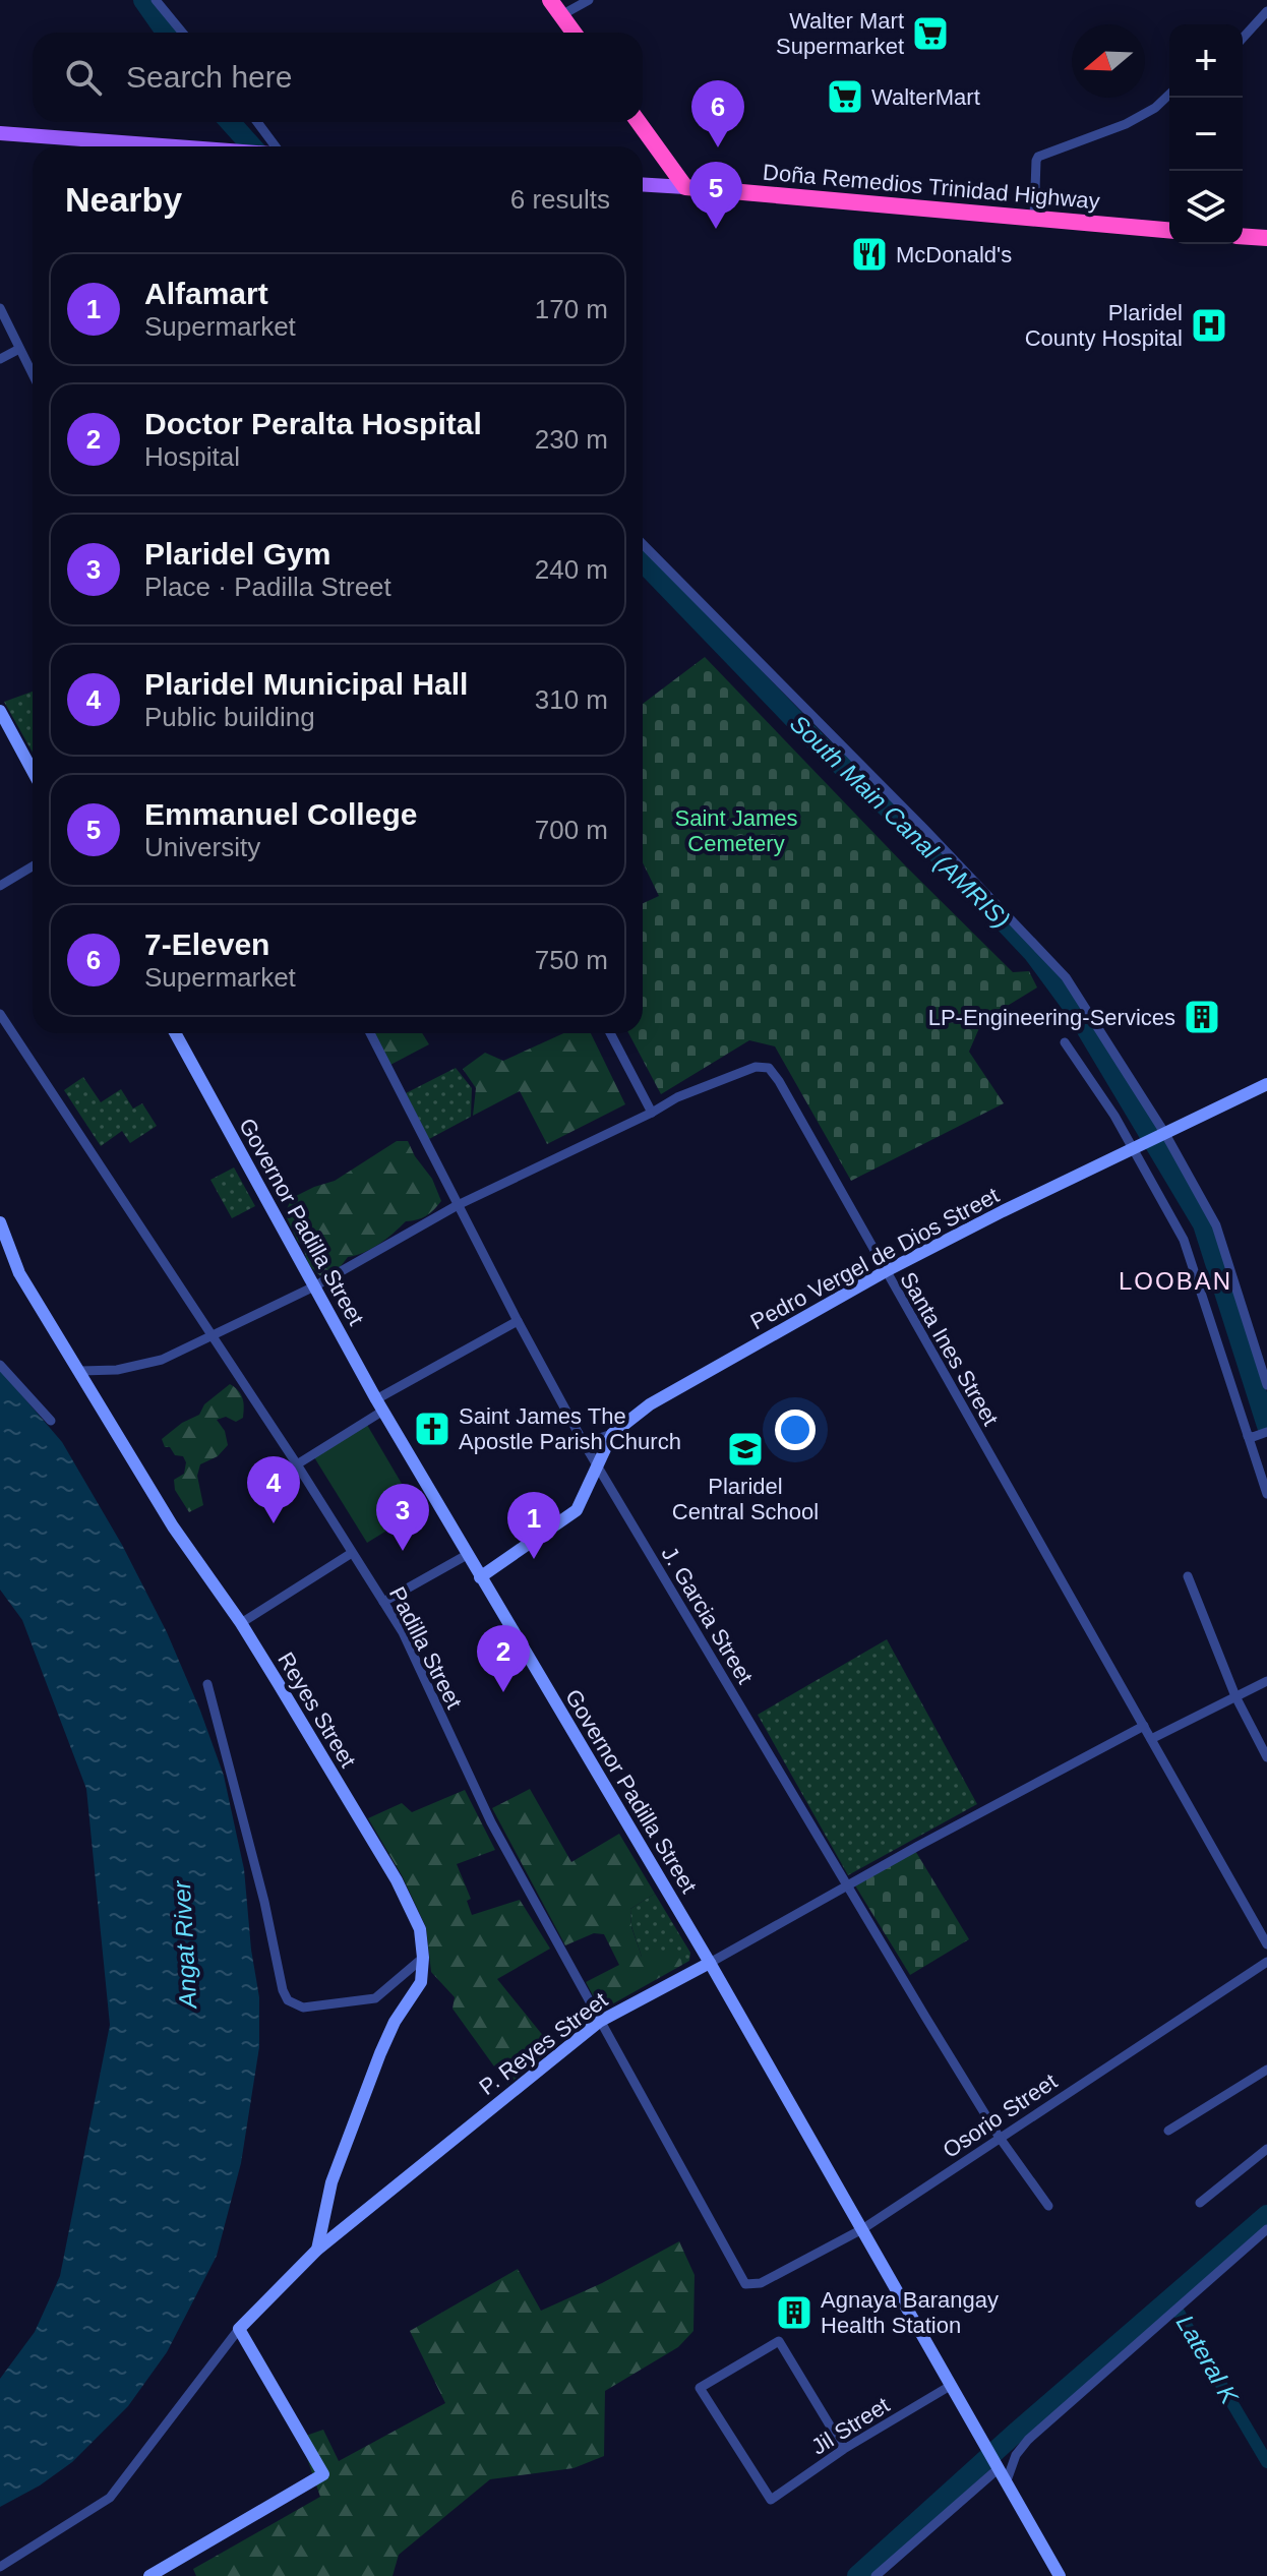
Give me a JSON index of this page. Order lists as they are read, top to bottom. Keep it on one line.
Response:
{"streets":{"highway":["Doña Remedios Trinidad Highway"],"street":["Governor Padilla Street","Pedro Vergel de Dios Street","Santa Ines Street","J. Garcia Street","Padilla Street","Reyes Street","P. Reyes Street","Osorio Street","Jil Street"]},"crossings":[["Governor Padilla Street","Pedro Vergel de Dios Street"],["Governor Padilla Street","Santa Ines Street"],["Governor Padilla Street","P. Reyes Street"],["Governor Padilla Street","Osorio Street"],["Governor Padilla Street","Jil Street"],["Pedro Vergel de Dios Street","Santa Ines Street"],["Pedro Vergel de Dios Street","J. Garcia Street"],["Santa Ines Street","J. Garcia Street"],["Santa Ines Street","Padilla Street"],["Santa Ines Street","Reyes Street"],["Santa Ines Street","P. Reyes Street"],["J. Garcia Street","P. Reyes Street"],["J. Garcia Street","Osorio Street"],["Padilla Street","P. Reyes Street"],["Padilla Street","Osorio Street"],["Reyes Street","P. Reyes Street"]],"districts":["LOOBAN"],"water":["South Main Canal (AMRIS)","Angat River","Lateral K"],"parks":["Saint James Cemetery"],"places":{"supermarket":["Walter Mart Supermarket","WalterMart"],"restaurant":["McDonald's"],"hospital":["Plaridel County Hospital"],"building":["LP-Engineering-Services","Agnaya Barangay Health Station"],"church":["Saint James The Apostle Parish Church"],"school or university":["Plaridel Central School"]},"north":"left","page":{"map_buttons":["+","−"],"search":"Search here","pins":["6","5","4","3","1","2"],"heading":["Nearby","6 results"],"list":[{"mark":"1","name":"Alfamart","note":"Supermarket","value":"170 m"},{"mark":"2","name":"Doctor Peralta Hospital","note":"Hospital","value":"230 m"},{"mark":"3","name":"Plaridel Gym","note":"Place · Padilla Street","value":"240 m"},{"mark":"4","name":"Plaridel Municipal Hall","note":"Public building","value":"310 m"},{"mark":"5","name":"Emmanuel College","note":"University","value":"700 m"},{"mark":"6","name":"7-Eleven","note":"Supermarket","value":"750 m"}]}}
